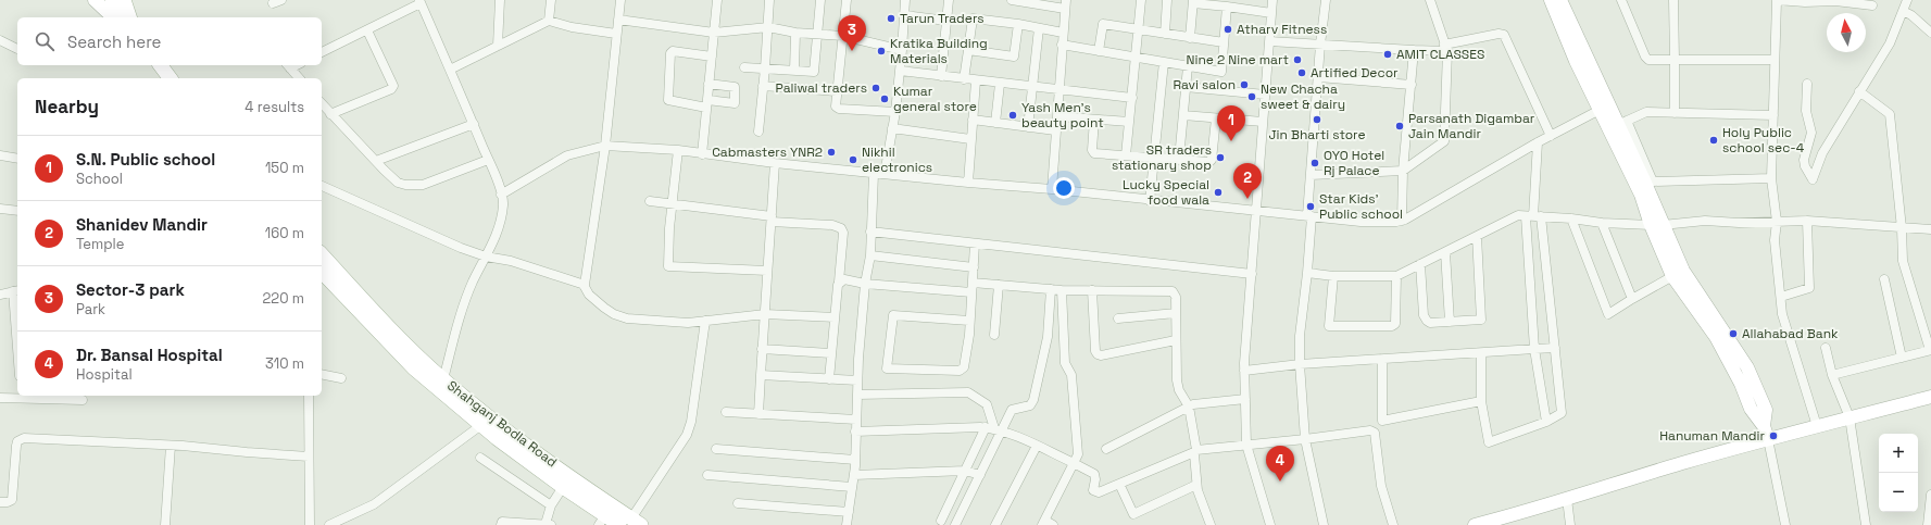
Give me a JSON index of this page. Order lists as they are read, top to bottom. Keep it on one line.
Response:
{"streets":{"main road":["Shahganj Bodla Road"]},"places":["Tarun Traders","Atharv Fitness","Kratika Building Materials","AMIT CLASSES","Nine 2 Nine mart","Artified Decor","Ravi salon","Paliwal traders","New Chacha sweet & dairy","Kumar general store","Yash Men's beauty point","Jin Bharti store","Parsanath Digambar Jain Mandir","Holy Public school sec-4","Cabmasters YNR2","SR traders stationary shop","Nikhil electronics","OYO Hotel Rj Palace","Lucky Special food wala","Star Kids' Public school","Allahabad Bank","Hanuman Mandir"],"north":"top","page":{"pins":["3","1","2","4"],"search":"Search here","heading":["Nearby","4 results"],"list":[{"mark":"1","name":"S.N. Public school","note":"School","value":"150 m"},{"mark":"2","name":"Shanidev Mandir","note":"Temple","value":"160 m"},{"mark":"3","name":"Sector-3 park","note":"Park","value":"220 m"},{"mark":"4","name":"Dr. Bansal Hospital","note":"Hospital","value":"310 m"}],"map_buttons":["+","−"]}}
